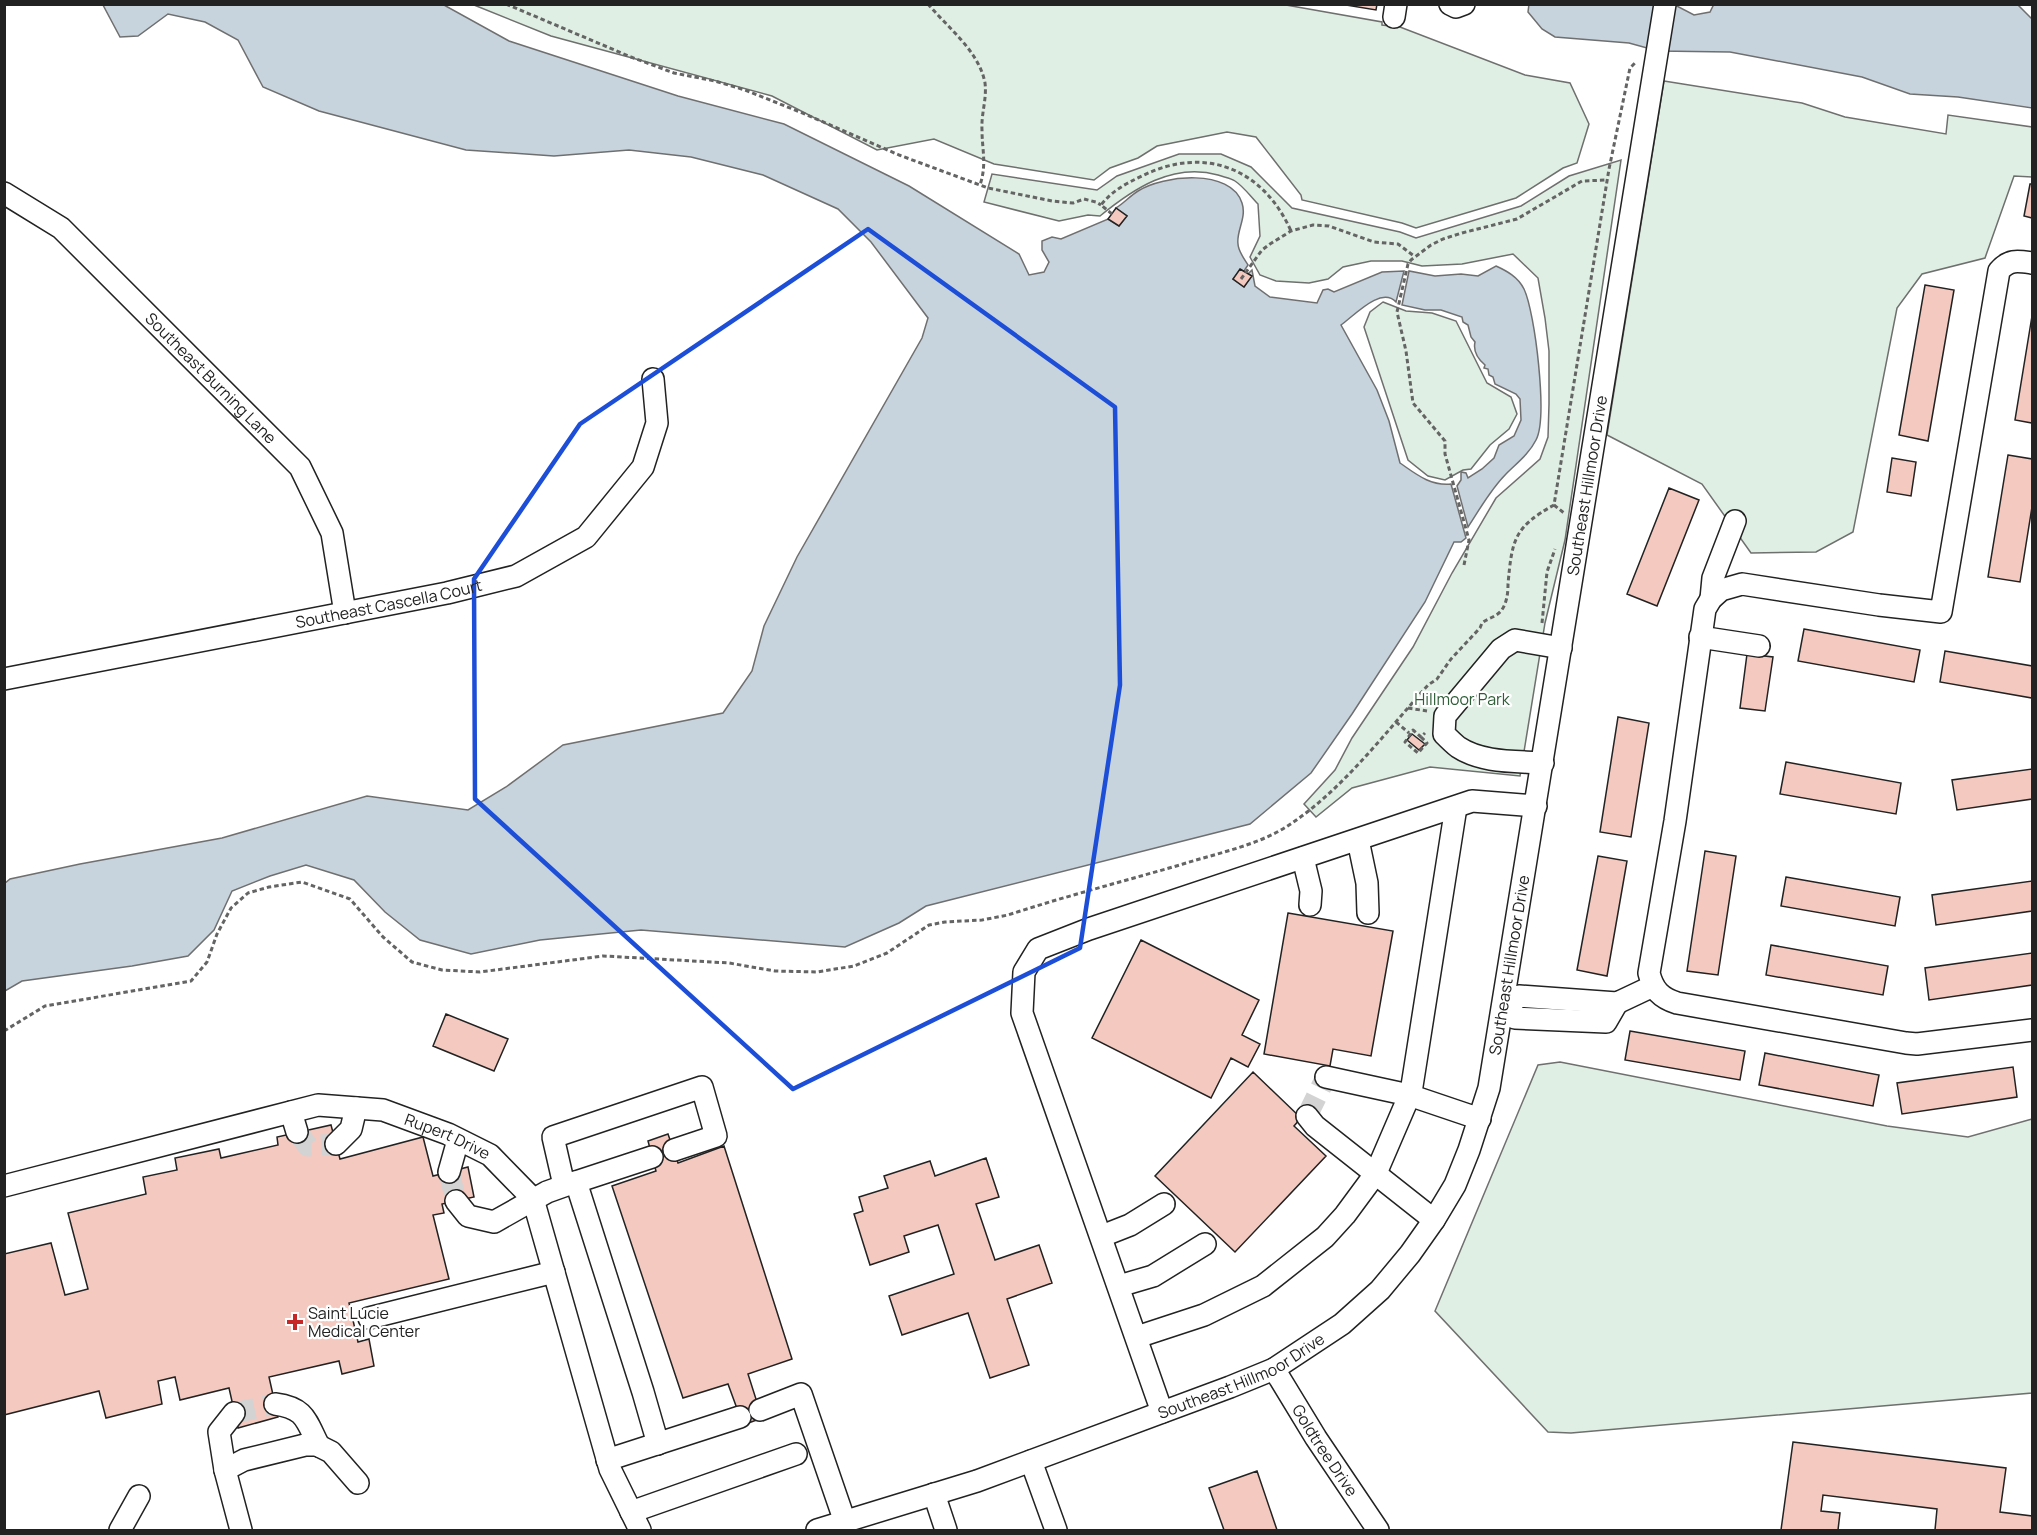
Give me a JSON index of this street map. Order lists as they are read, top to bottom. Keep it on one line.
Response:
{"streets":{"street":["Southeast Burning Lane","Southeast Hillmoor Drive","Southeast Cascella Court","Rupert Drive","Goldtree Drive"]},"crossings":[["Southeast Burning Lane","Southeast Cascella Court"],["Southeast Hillmoor Drive","Goldtree Drive"]],"parks":["Hillmoor Park"],"places":{"health":["Saint Lucie Medical Center"]}}
